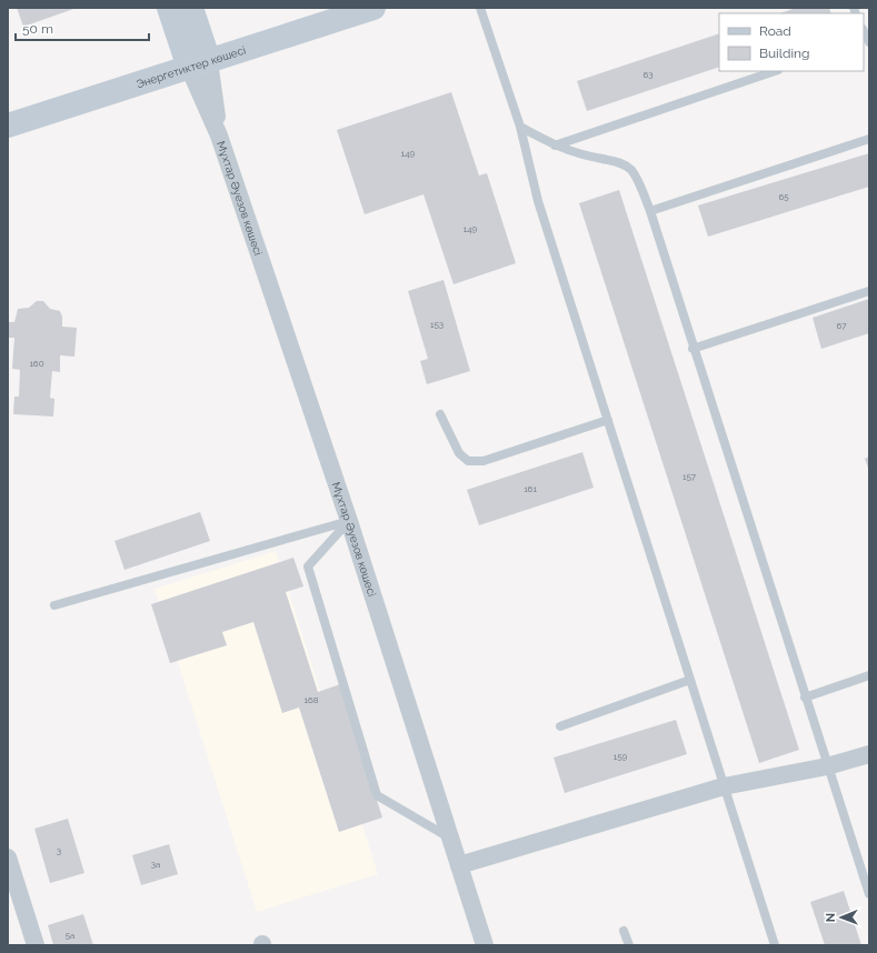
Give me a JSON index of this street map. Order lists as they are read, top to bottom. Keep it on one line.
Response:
{"streets":{"main road":["Энергетиктер көшесі","Мұхтар Әуезов көшесі"]},"crossings":[["Энергетиктер көшесі","Мұхтар Әуезов көшесі"]],"house_numbers":["63","149","65","149","153","67","160","157","161","168","159","3","3а","5а"],"legend":["Road","Building"],"scale_bar":"50 m","north":"left"}
